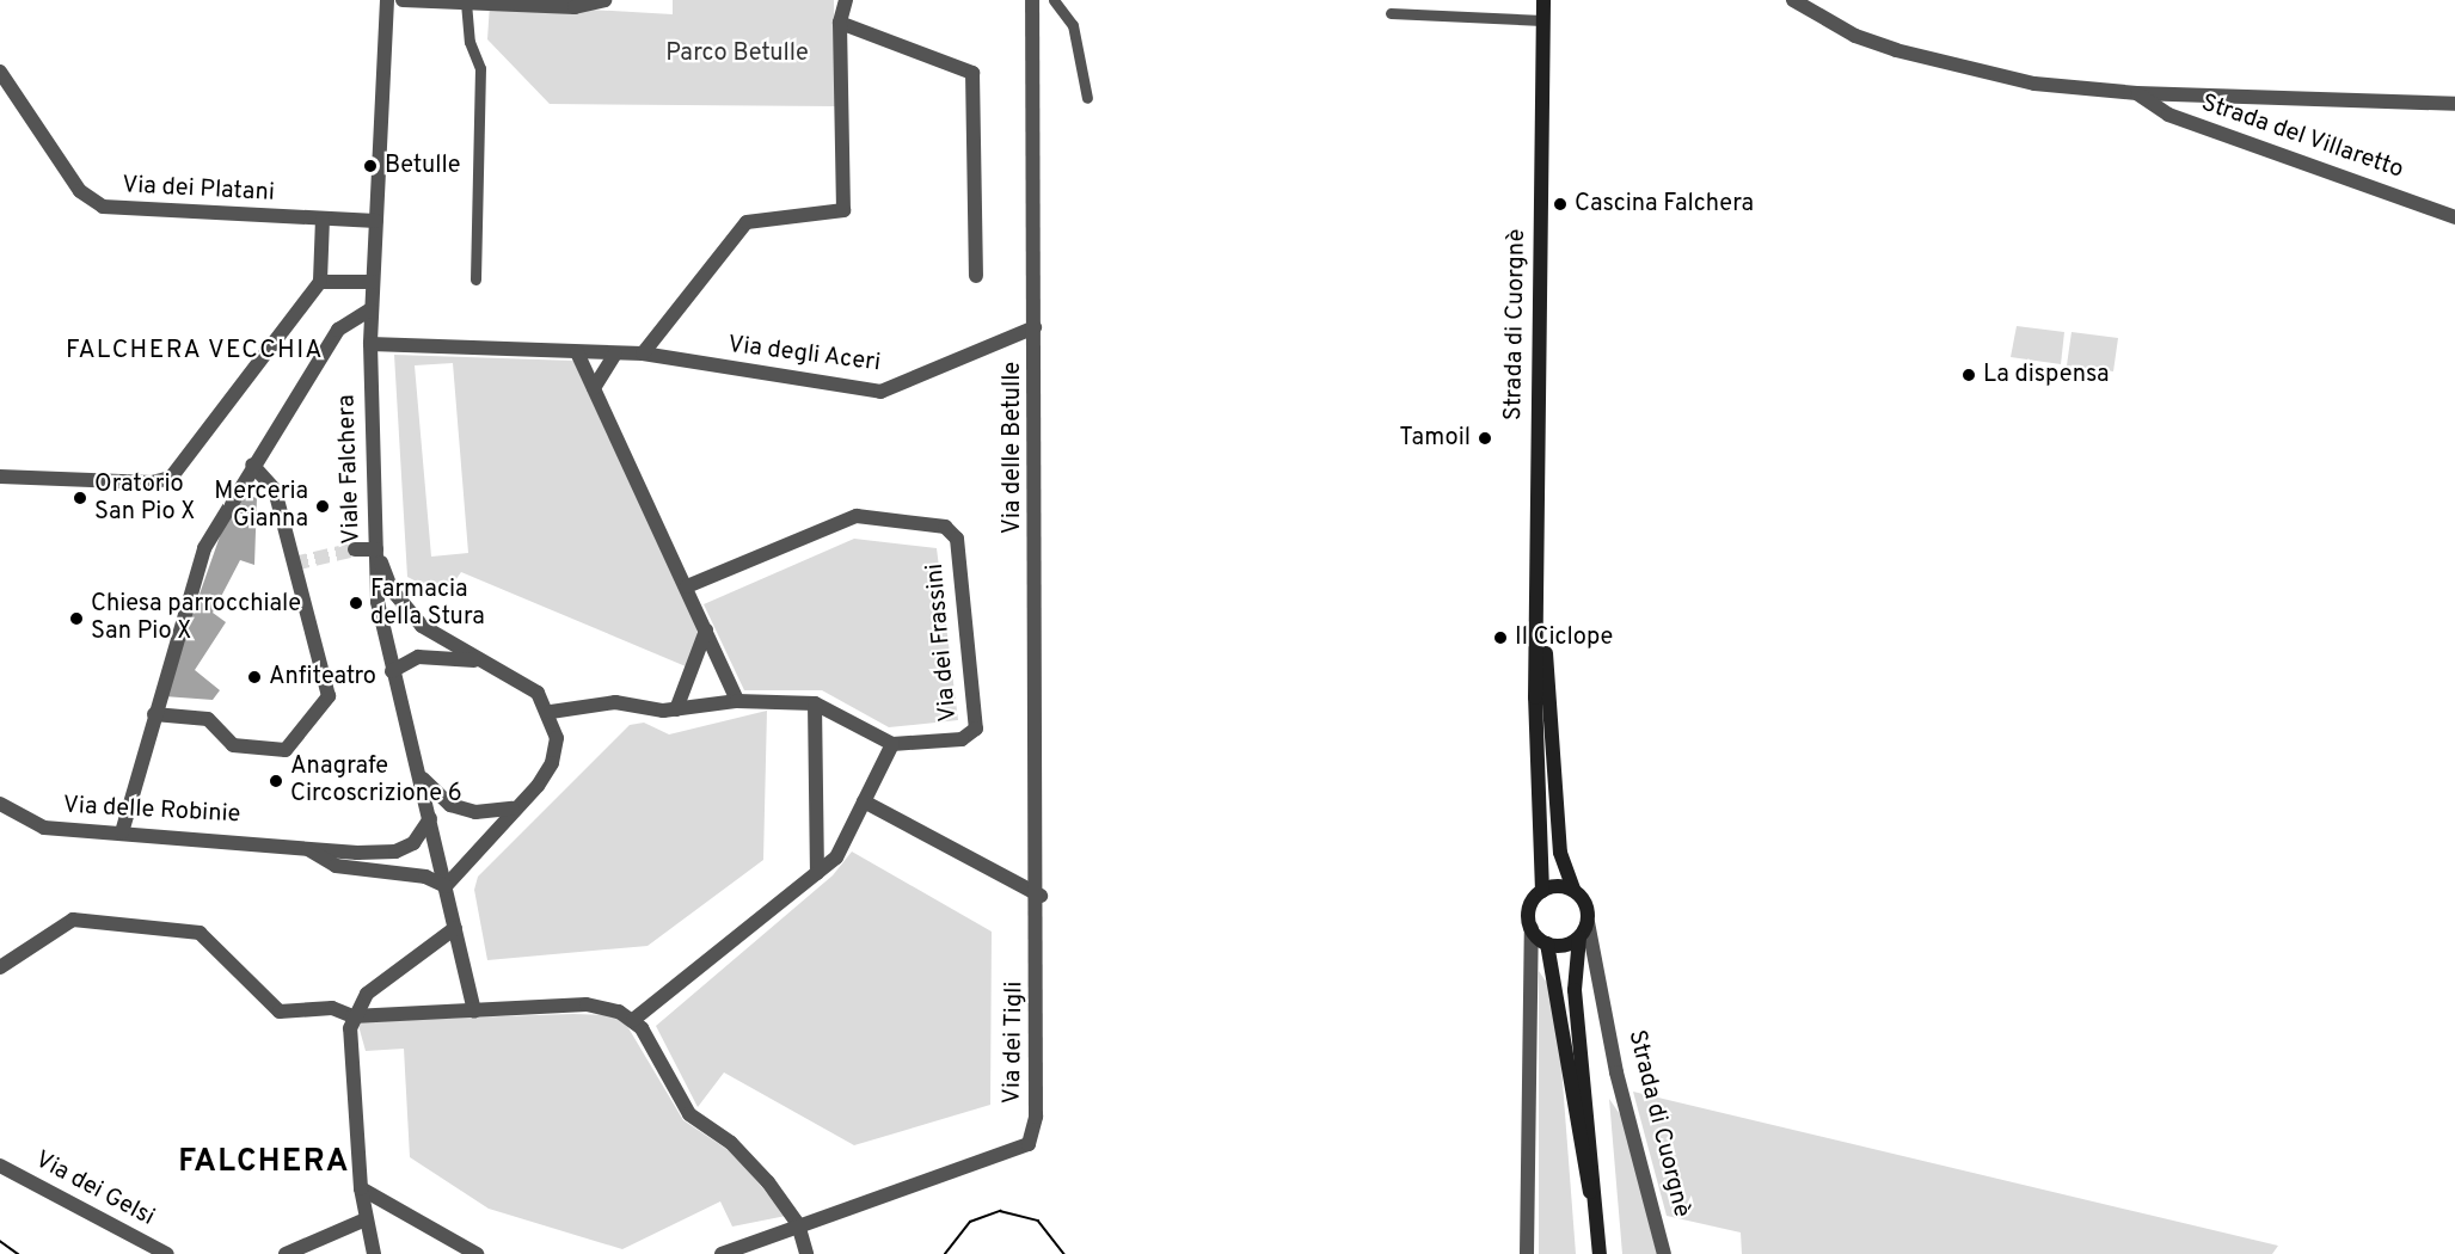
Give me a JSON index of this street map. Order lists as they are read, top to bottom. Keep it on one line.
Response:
{"streets":{"main road":["Strada di Cuorgnè"],"street":["Strada del Villaretto","Via dei Platani","Via degli Aceri","Via delle Betulle","Viale Falchera","Via dei Frassini","Via delle Robinie","Via dei Tigli","Via dei Gelsi"]},"crossings":[["Via dei Platani","Viale Falchera"],["Via degli Aceri","Via delle Betulle"],["Via degli Aceri","Viale Falchera"],["Via delle Betulle","Via dei Tigli"],["Viale Falchera","Via dei Frassini"],["Viale Falchera","Via delle Robinie"]],"districts":["FALCHERA VECCHIA","FALCHERA"],"parks":["Parco Betulle"],"places":["Betulle","Cascina Falchera","La dispensa","Tamoil","Oratorio San Pio X","Merceria Gianna","Farmacia della Stura","Chiesa parrocchiale San Pio X","Il Ciclope","Anfiteatro","Anagrafe Circoscrizione 6"]}
